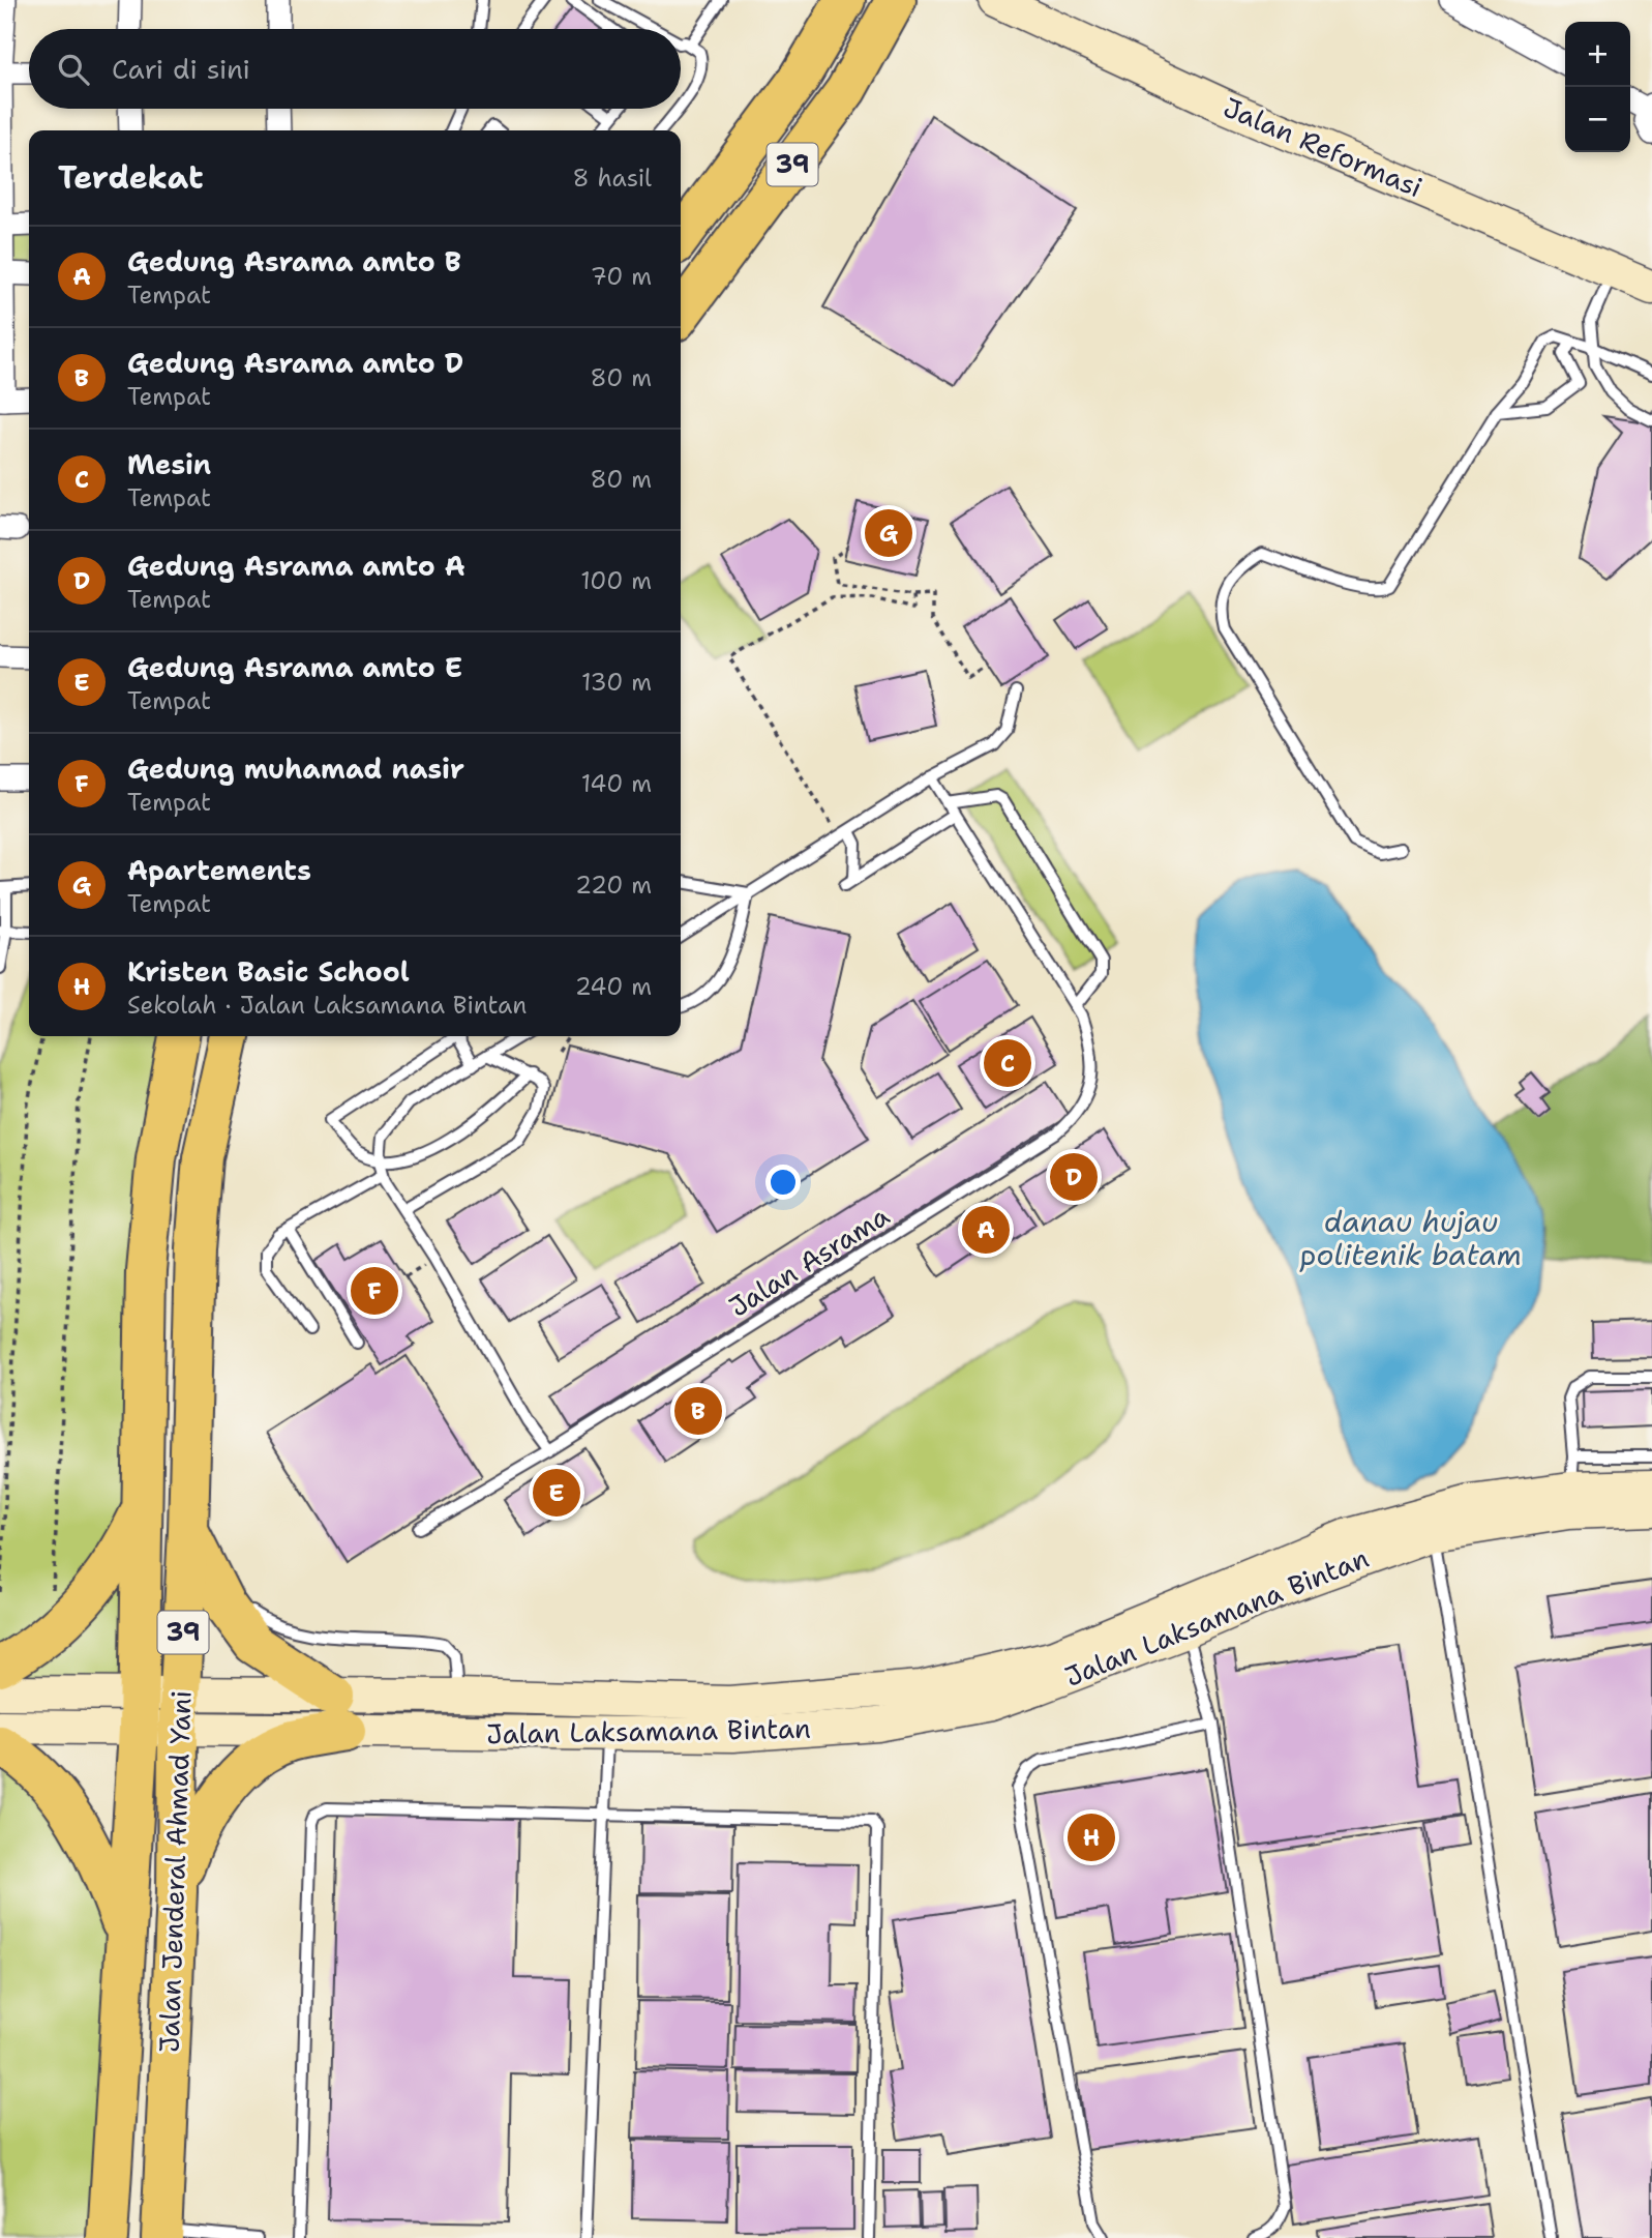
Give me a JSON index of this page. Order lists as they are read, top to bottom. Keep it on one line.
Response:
{"streets":{"highway":["39","Jalan Jenderal Ahmad Yani"],"main road":["Jalan Reformasi","Jalan Laksamana Bintan"],"lane":["Jalan Asrama"]},"crossings":[["Jalan Laksamana Bintan","Jalan Jenderal Ahmad Yani"]],"water":["danau hujau politenik batam"],"page":{"map_buttons":["+","−"],"search":"Cari di sini","heading":["Terdekat","8 hasil"],"list":[{"mark":"A","name":"Gedung Asrama amto B","note":"Tempat","value":"70 m"},{"mark":"B","name":"Gedung Asrama amto D","note":"Tempat","value":"80 m"},{"mark":"C","name":"Mesin","note":"Tempat","value":"80 m"},{"mark":"D","name":"Gedung Asrama amto A","note":"Tempat","value":"100 m"},{"mark":"E","name":"Gedung Asrama amto E","note":"Tempat","value":"130 m"},{"mark":"F","name":"Gedung muhamad nasir","note":"Tempat","value":"140 m"},{"mark":"G","name":"Apartements","note":"Tempat","value":"220 m"},{"mark":"H","name":"Kristen Basic School","note":"Sekolah · Jalan Laksamana Bintan","value":"240 m"}],"pins":["G","C","D","A","F","B","E","H"]}}
